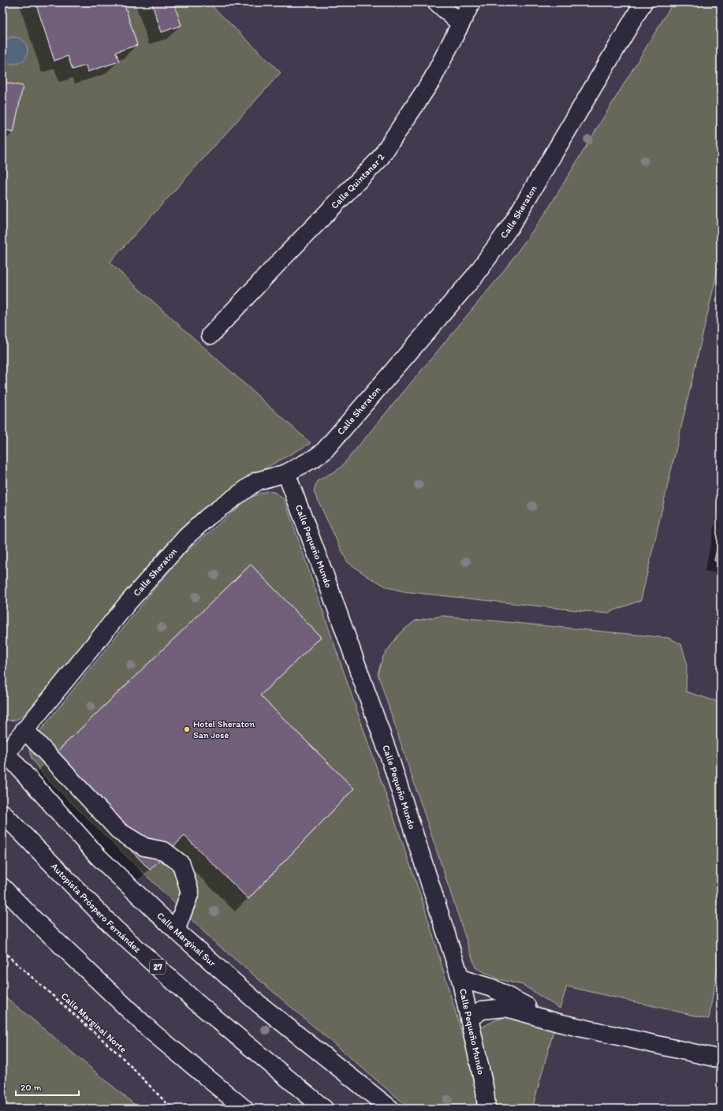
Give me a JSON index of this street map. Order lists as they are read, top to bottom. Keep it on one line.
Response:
{"streets":{"main road":["Calle Quintanar 2","Calle Sheraton","Calle Pequeño Mundo","Autopista Próspero Fernández","Calle Marginal Sur","27"],"path":["Calle Marginal Norte"]},"crossings":[["Calle Sheraton","Calle Pequeño Mundo"],["Calle Sheraton","Calle Marginal Sur"]],"places":["Hotel Sheraton San José"],"scale_bar":"20 m"}
